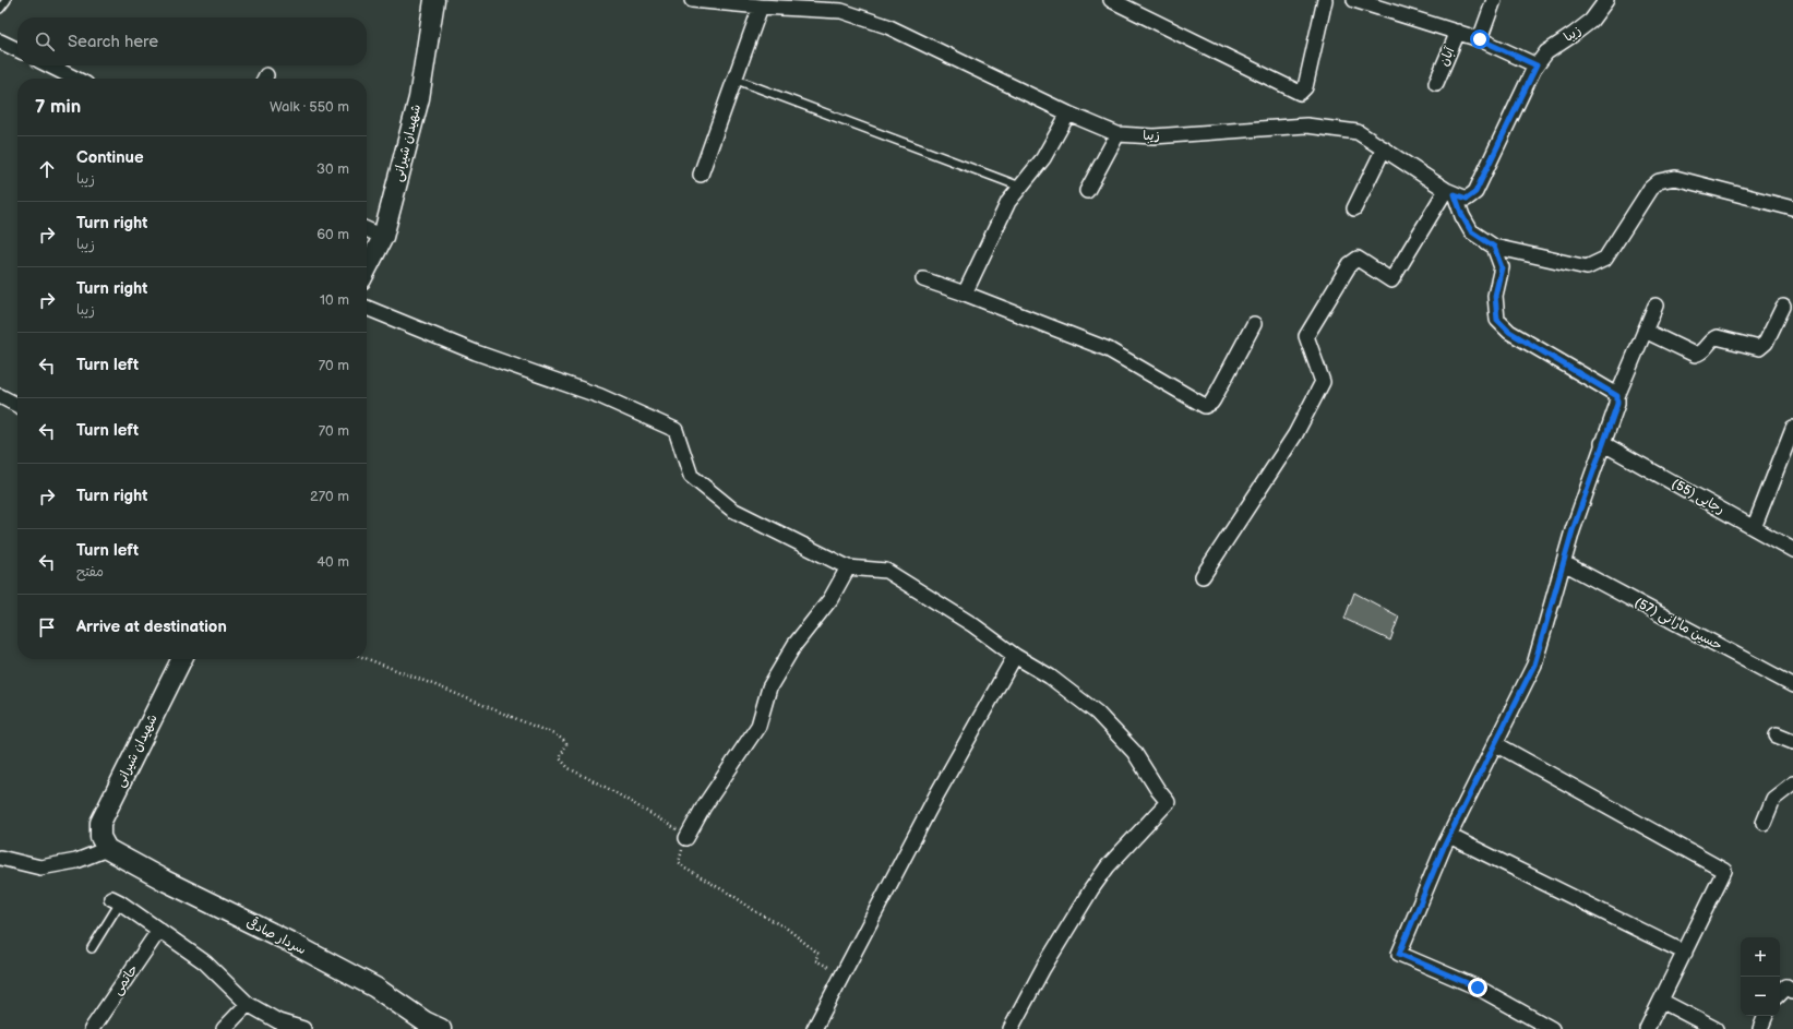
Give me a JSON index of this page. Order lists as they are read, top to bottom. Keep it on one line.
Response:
{"streets":{"street":["زیبا","آبان","شهیدان شیرانی","رجایی (55)","حسین مارانی (57)","سردار صادقی","حاتمی"]},"crossings":[["شهیدان شیرانی","سردار صادقی"]],"page":{"search":"Search here","heading":["7 min","Walk · 550 m"],"list":[["Continue","زیبا","30 m"],["Turn right","زیبا","60 m"],["Turn right","زیبا","10 m"],["Turn left","70 m"],["Turn left","70 m"],["Turn right","270 m"],["Turn left","مفتح","40 m"],"Arrive at destination"],"map_buttons":["+","−"]}}
